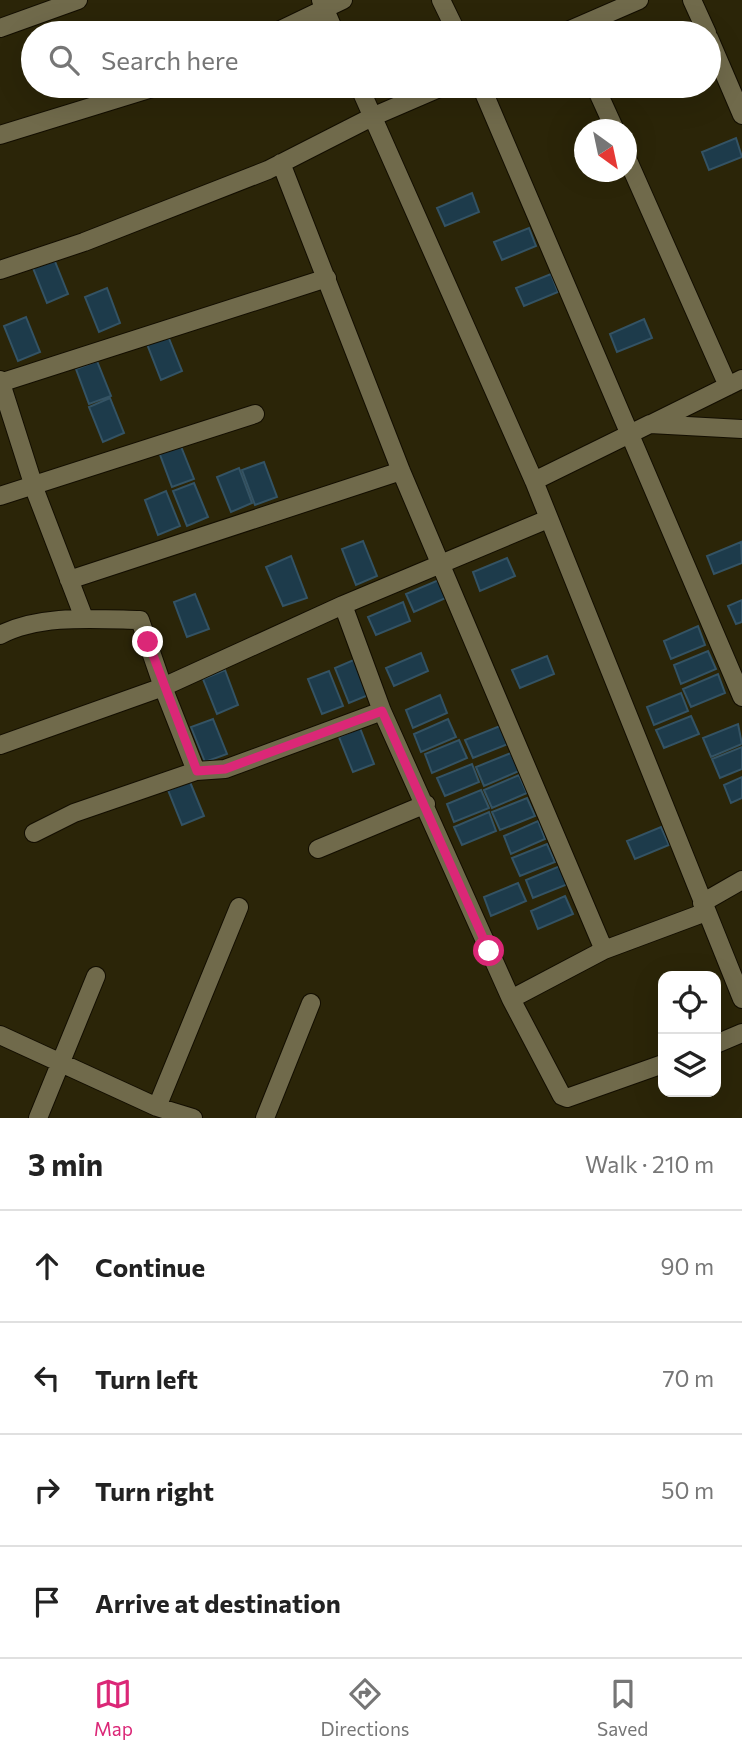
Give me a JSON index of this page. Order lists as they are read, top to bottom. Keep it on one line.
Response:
{"north":"bottom right","page":{"search":"Search here","heading":["3 min","Walk · 210 m"],"list":[["Continue","90 m"],["Turn left","70 m"],["Turn right","50 m"],"Arrive at destination"],"nav":["Map","Directions","Saved"]}}
